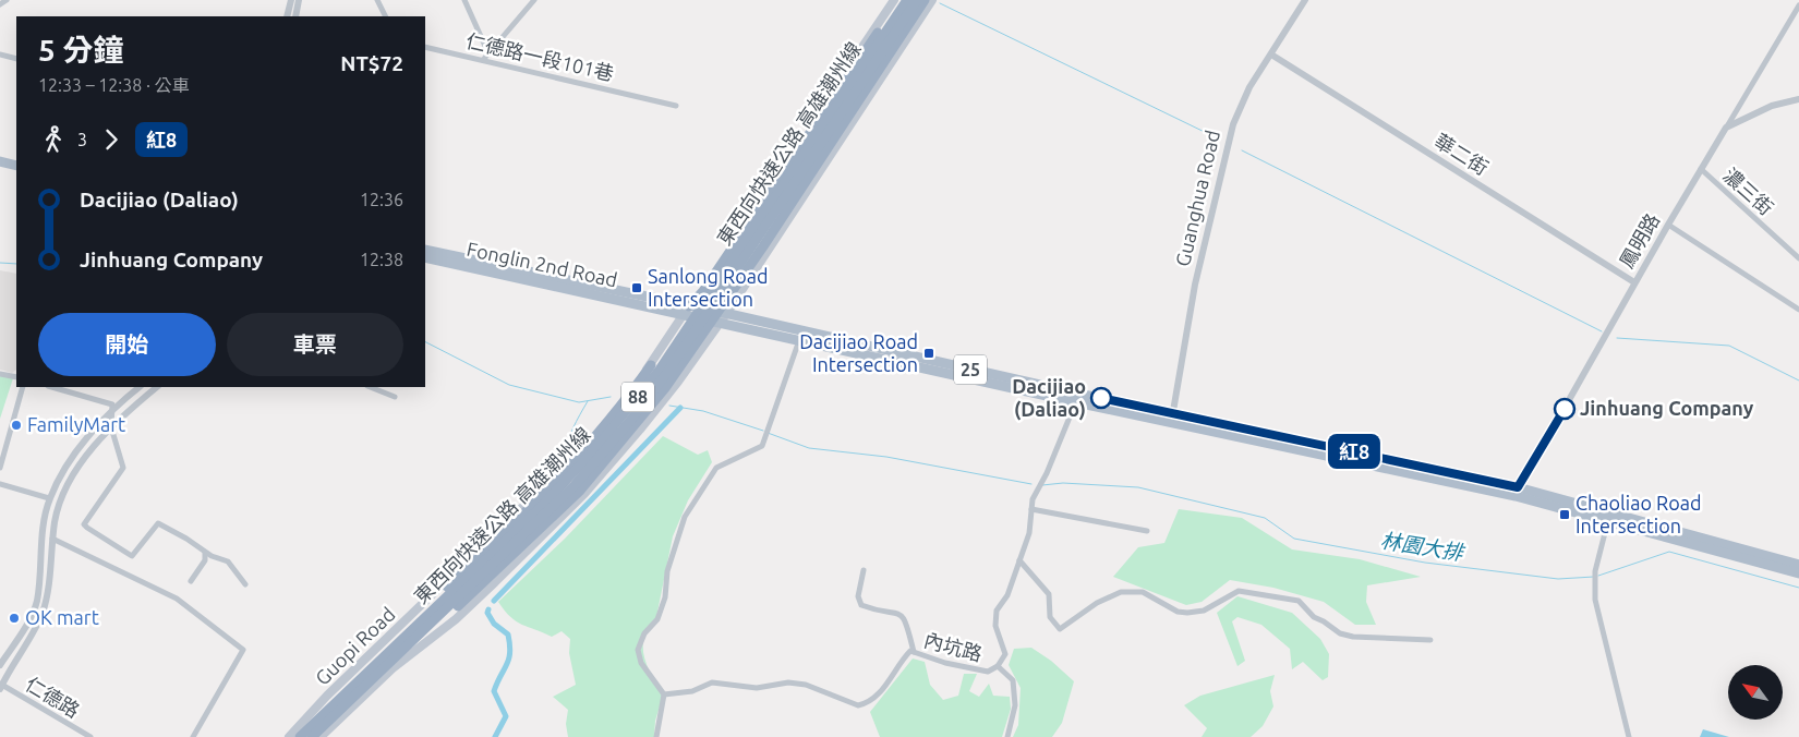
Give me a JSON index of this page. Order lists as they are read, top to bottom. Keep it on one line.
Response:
{"streets":{"highway":["東西向快速公路 高雄潮州線","88"],"main road":["Fonglin 2nd Road","25","Guopi Road"],"street":["仁德路一段101巷","華二街","濃三街","Guanghua Road","鳳明路","內坑路","仁德路"]},"crossings":[["華二街","Guanghua Road"],["華二街","鳳明路"],["濃三街","鳳明路"],["Guanghua Road","Fonglin 2nd Road"],["鳳明路","Fonglin 2nd Road"],["Fonglin 2nd Road","Guopi Road"],["Fonglin 2nd Road","內坑路"]],"water":["林園大排"],"places":{"transit":["Sanlong Road Intersection","Dacijiao Road Intersection","Chaoliao Road Intersection"],"other":["Dacijiao (Daliao)","Jinhuang Company","FamilyMart","OK mart"]},"lines":["bus line 紅8"],"north":"top left","page":{"on_map":"紅8","heading":["5 分鐘","12:33 – 12:38 · 公車","NT$72"],"legs":["3","紅8"],"list":[{"name":"Dacijiao (Daliao)","value":"12:36"},{"name":"Jinhuang Company","value":"12:38"}],"buttons":["開始","車票"]}}
